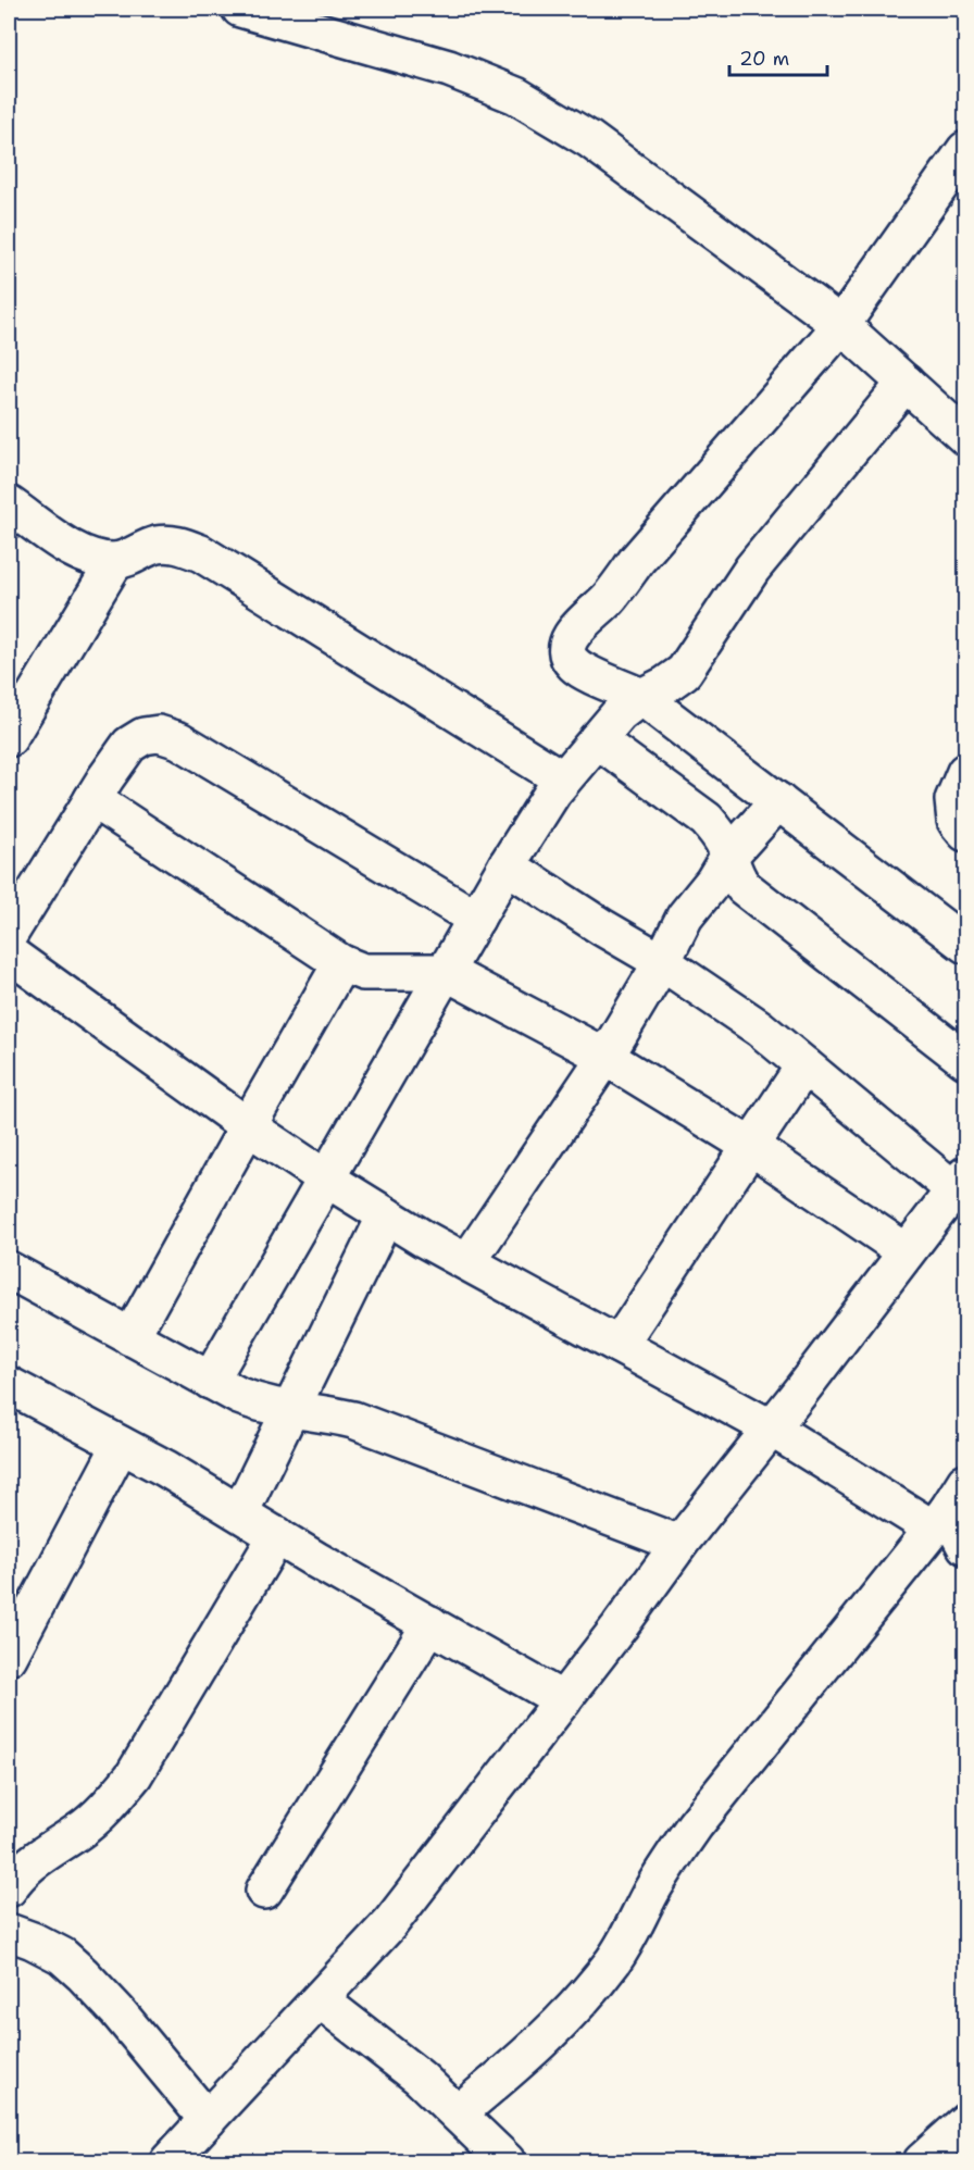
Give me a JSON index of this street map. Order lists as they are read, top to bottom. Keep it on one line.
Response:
{"scale_bar":"20 m"}
